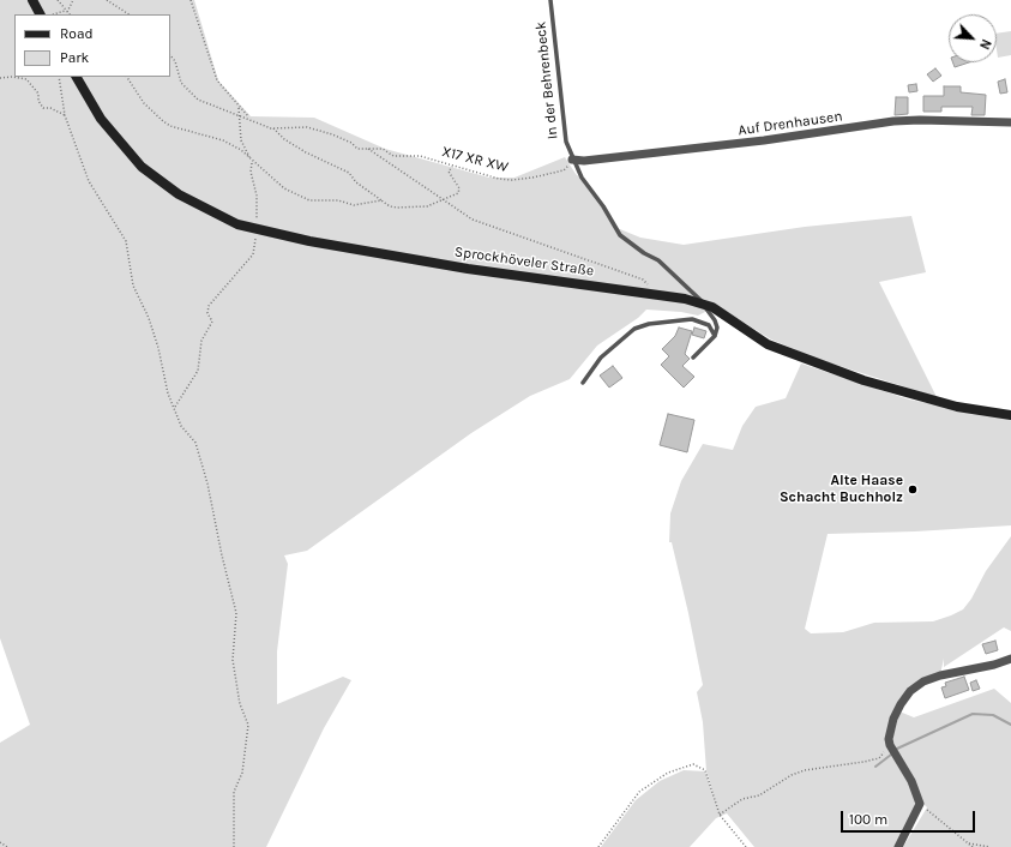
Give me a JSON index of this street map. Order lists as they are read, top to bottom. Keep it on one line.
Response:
{"streets":{"street":["Auf Drenhausen","Sprockhöveler Straße"],"lane":["In der Behrenbeck"],"path":["X17 XR XW"]},"crossings":[["In der Behrenbeck","Auf Drenhausen"],["In der Behrenbeck","X17 XR XW"],["In der Behrenbeck","Sprockhöveler Straße"],["Auf Drenhausen","X17 XR XW"]],"places":["Alte Haase Schacht Buchholz"],"legend":["Road","Park"],"scale_bar":"100 m","north":"bottom right"}
